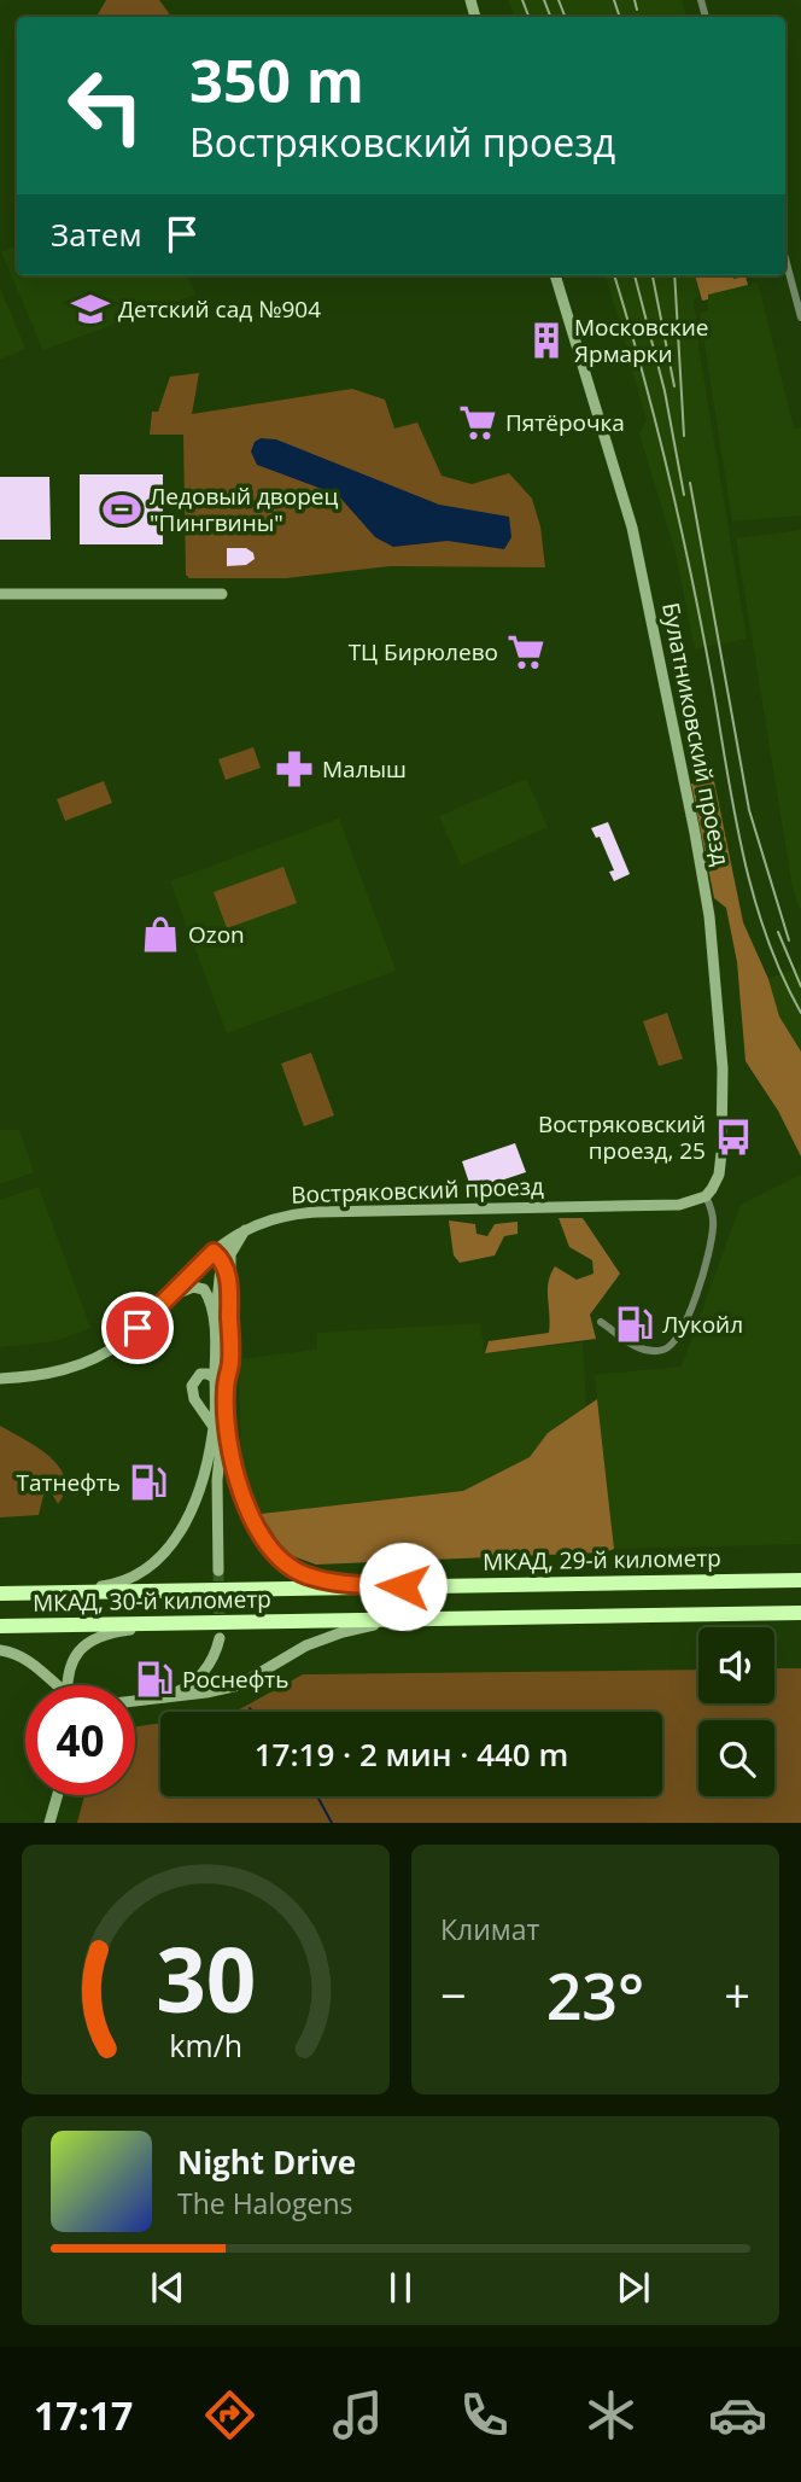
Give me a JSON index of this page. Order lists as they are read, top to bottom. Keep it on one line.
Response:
{"streets":{"highway":["МКАД, 29-й километр","МКАД, 30-й километр"],"street":["Булатниковский проезд","Востряковский проезд"]},"crossings":[["Булатниковский проезд","Востряковский проезд"],["МКАД, 29-й километр","МКАД, 30-й километр"]],"places":{"school or university":["Детский сад №904"],"building":["Московские Ярмарки"],"supermarket":["Пятёрочка","ТЦ Бирюлево"],"sports":["Ледовый дворец \"Пингвины\""],"pharmacy":["Малыш"],"shop":["Ozon"],"bus stop":["Востряковский проезд, 25"],"fuel station":["Лукойл","Татнефть","Роснефть"]},"page":{"turn":["350 m","Востряковский проезд"],"then":"Затем","limit":"40","trip":"17:19 · 2 мин · 440 m","tile":"Климат","heat":["−","23°","+"],"song":["Night Drive","The Halogens"],"tabs":"17:17","gauge":["30","km/h"]}}
